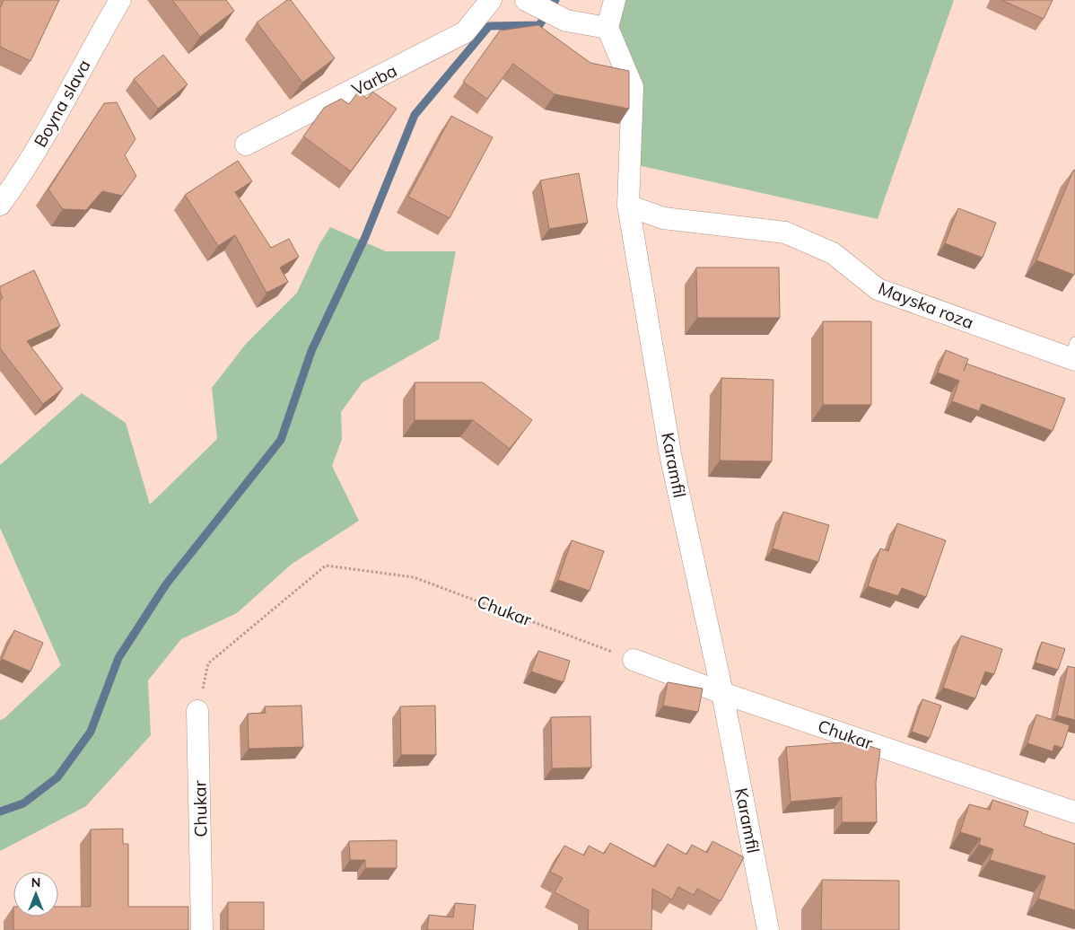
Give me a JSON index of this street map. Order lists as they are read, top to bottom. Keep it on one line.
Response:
{"streets":{"street":["Varba","Boyna slava","Mayska roza","Karamfil","Chukar"]},"crossings":[["Mayska roza","Karamfil"],["Karamfil","Chukar"]],"north":"top"}
